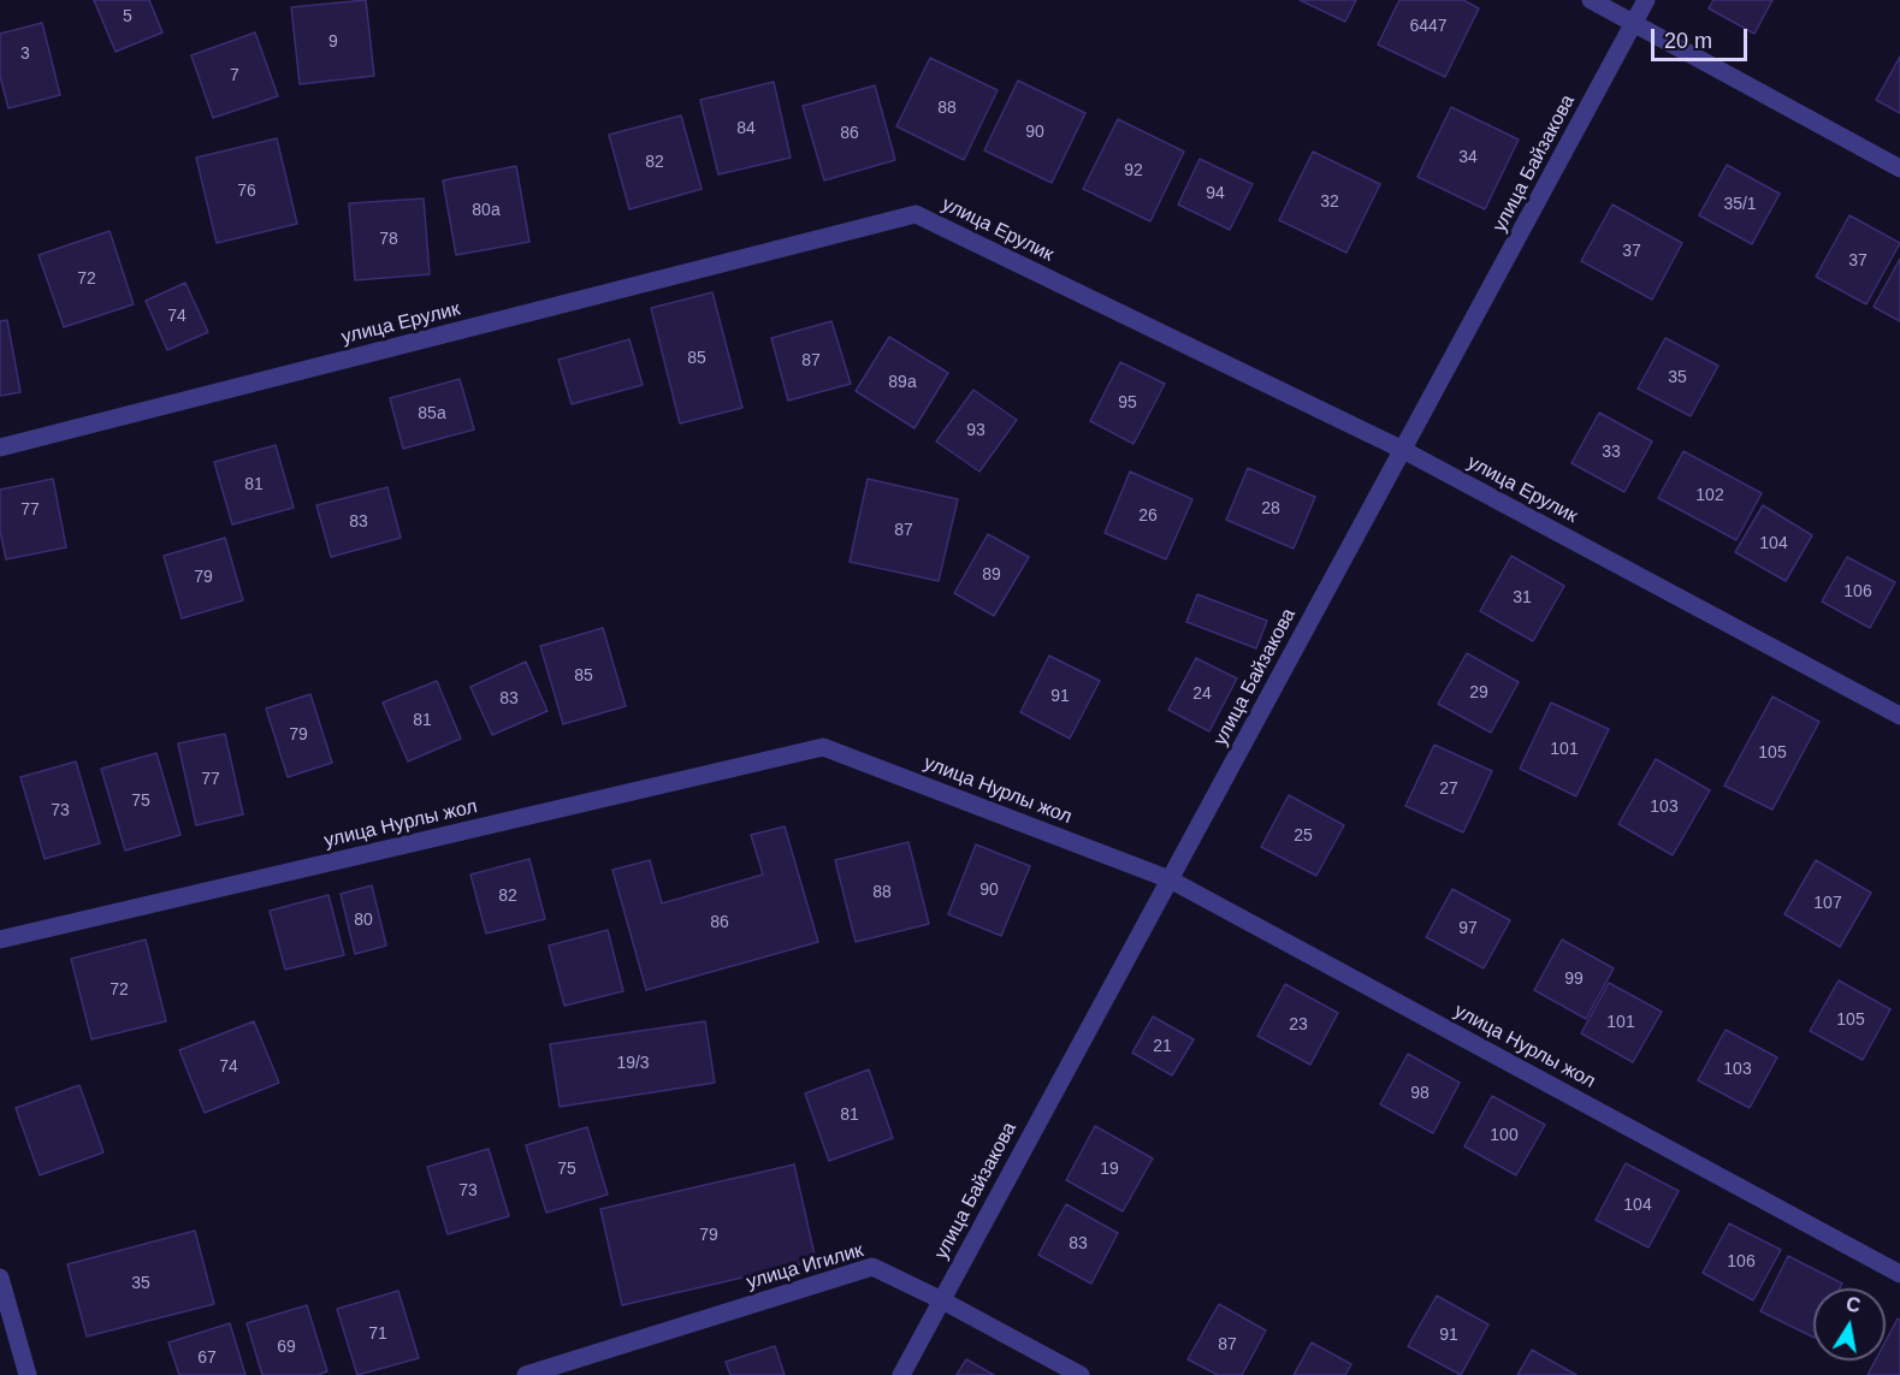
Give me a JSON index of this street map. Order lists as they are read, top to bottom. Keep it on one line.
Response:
{"streets":{"street":["улица Байзакова","улица Ерулик","улица Нурлы жол","улица Игилик"]},"crossings":[["улица Байзакова","улица Ерулик"],["улица Байзакова","улица Нурлы жол"],["улица Байзакова","улица Игилик"]],"house_numbers":["5","6447","9","3","7","88","84","90","86","34","82","92","76","94","32","35/1","80а","78","37","37","72","74","85","87","35","89а","95","85а","93","33","81","102","28","77","26","83","87","104","89","79","106","31","85","29","24","91","83","81","79","101","105","77","27","75","103","73","25","90","88","82","107","80","86","97","99","72","105","101","23","21","19/3","74","103","98","81","100","75","19","73","104","79","83","106","35","71","91","87","69","67"],"scale_bar":"20 m","north":"top"}
